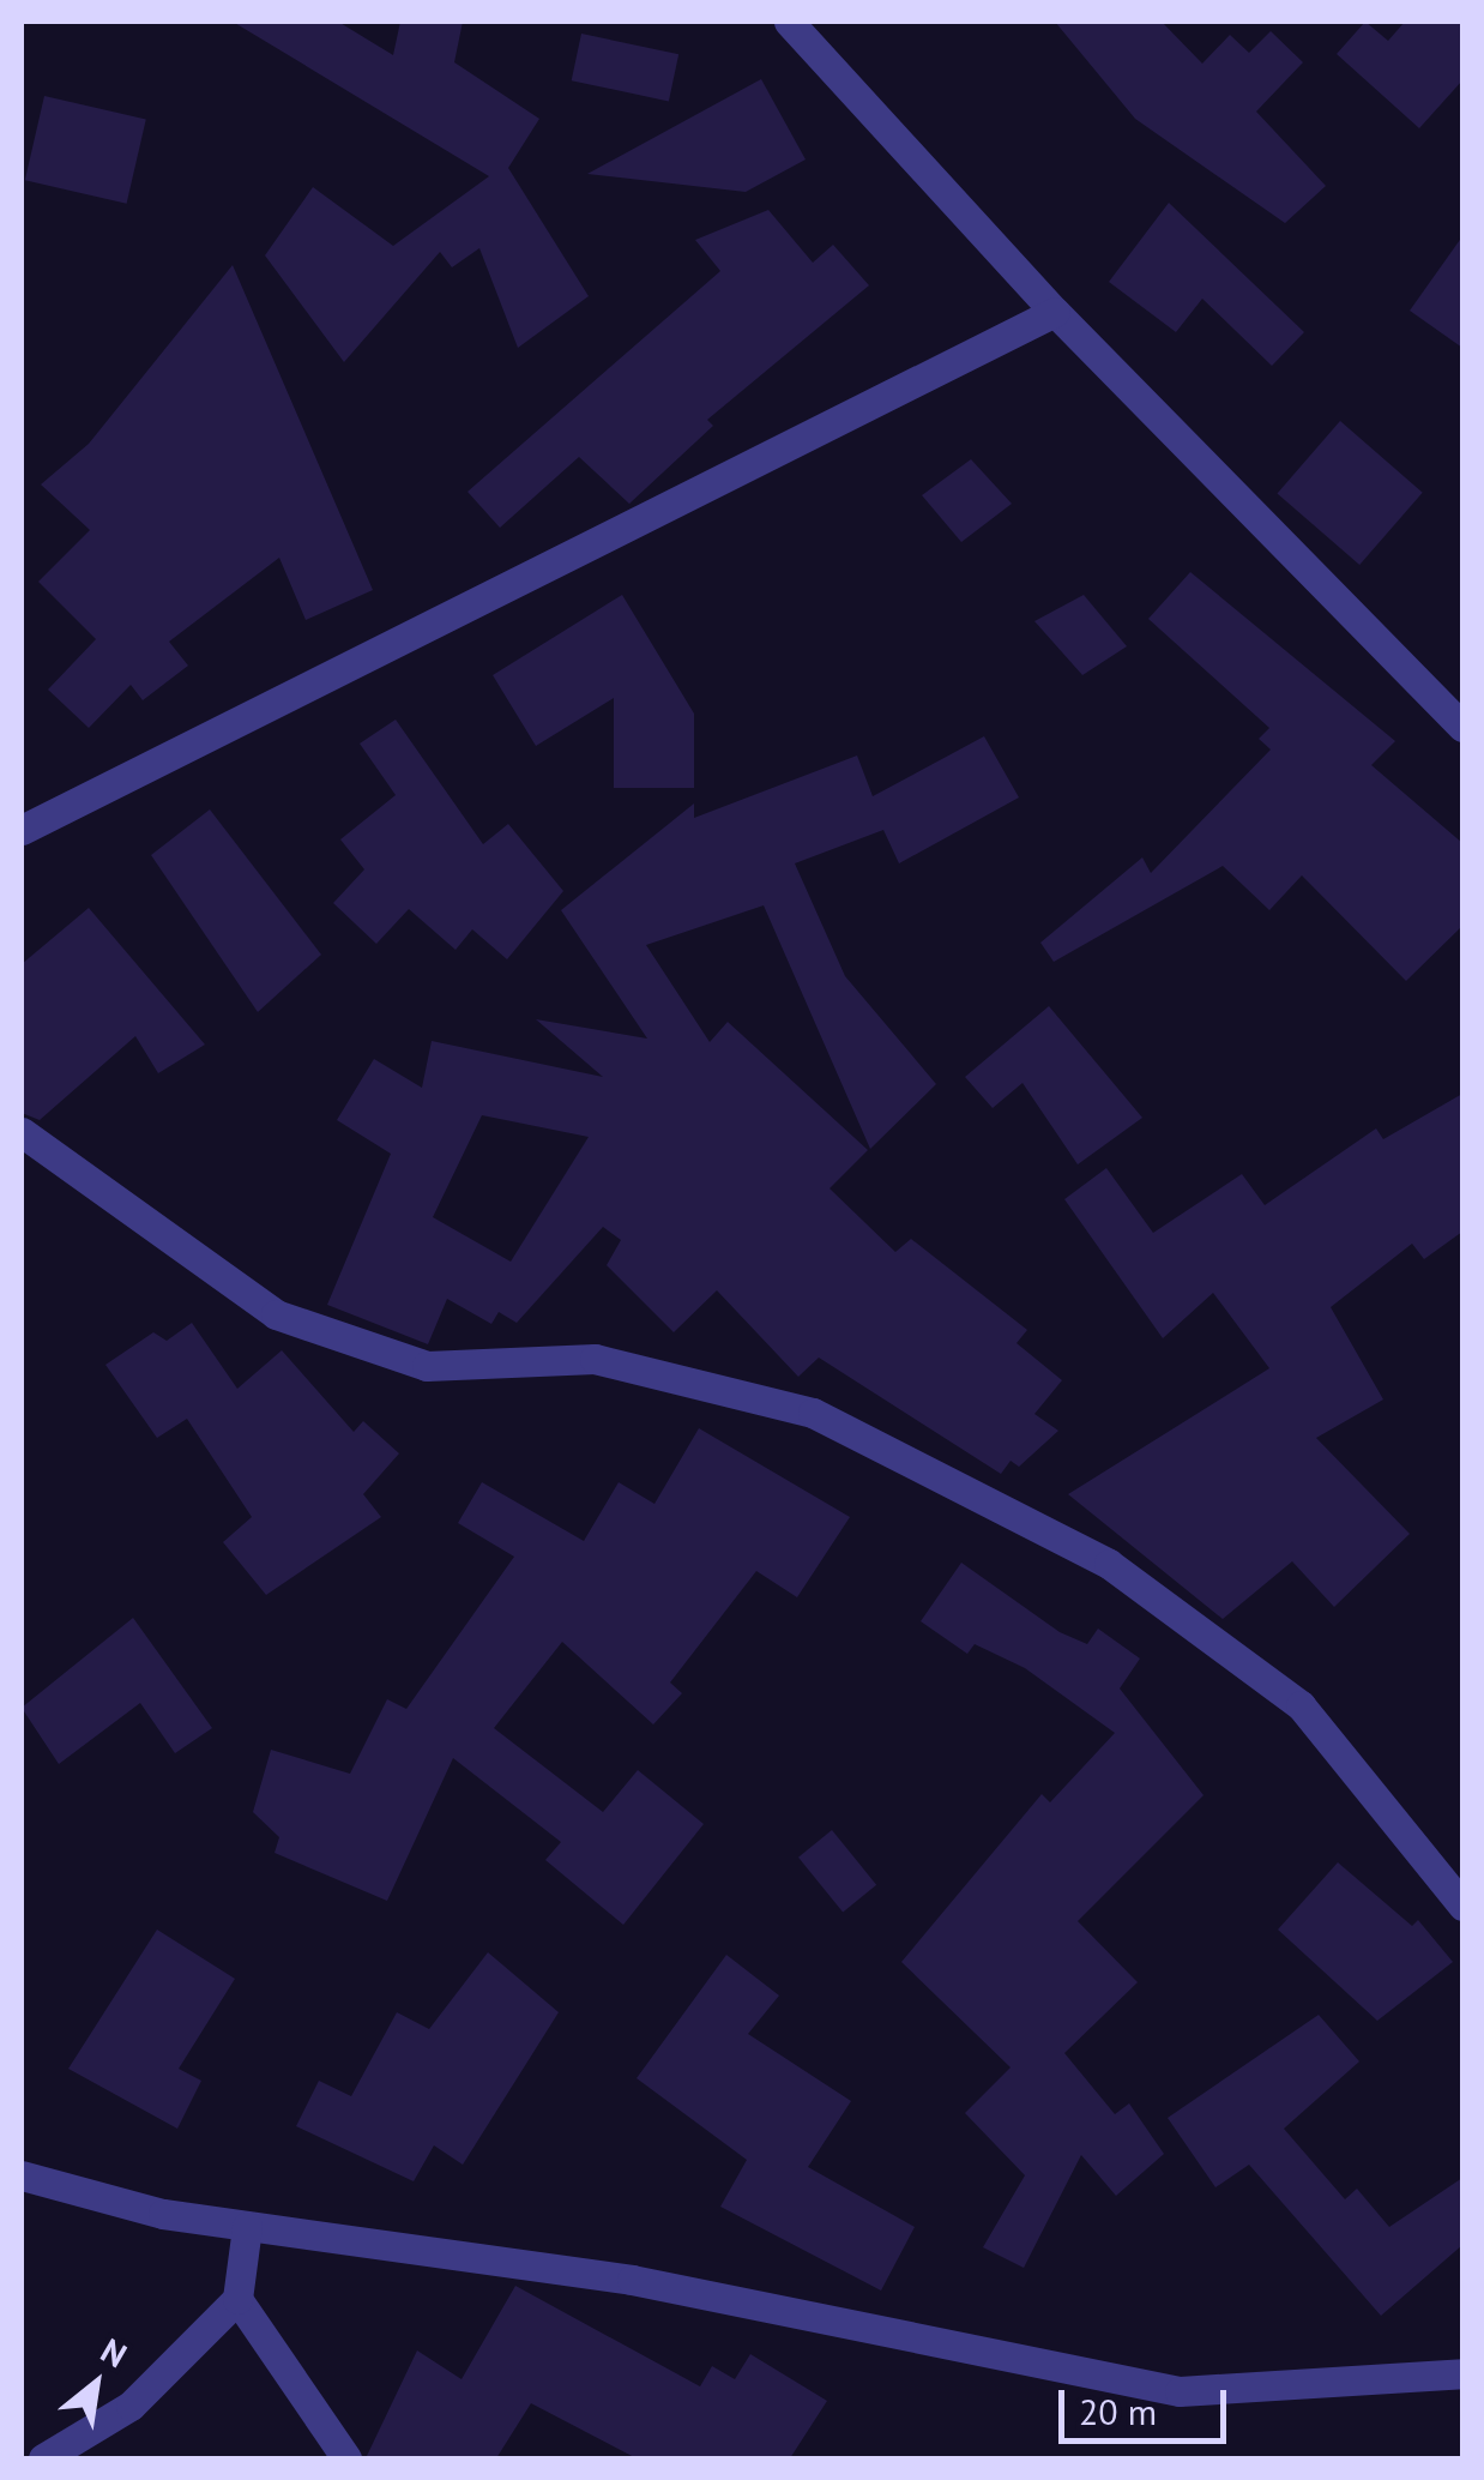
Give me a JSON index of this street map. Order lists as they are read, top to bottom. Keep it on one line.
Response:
{"scale_bar":"20 m","north":"top right"}
